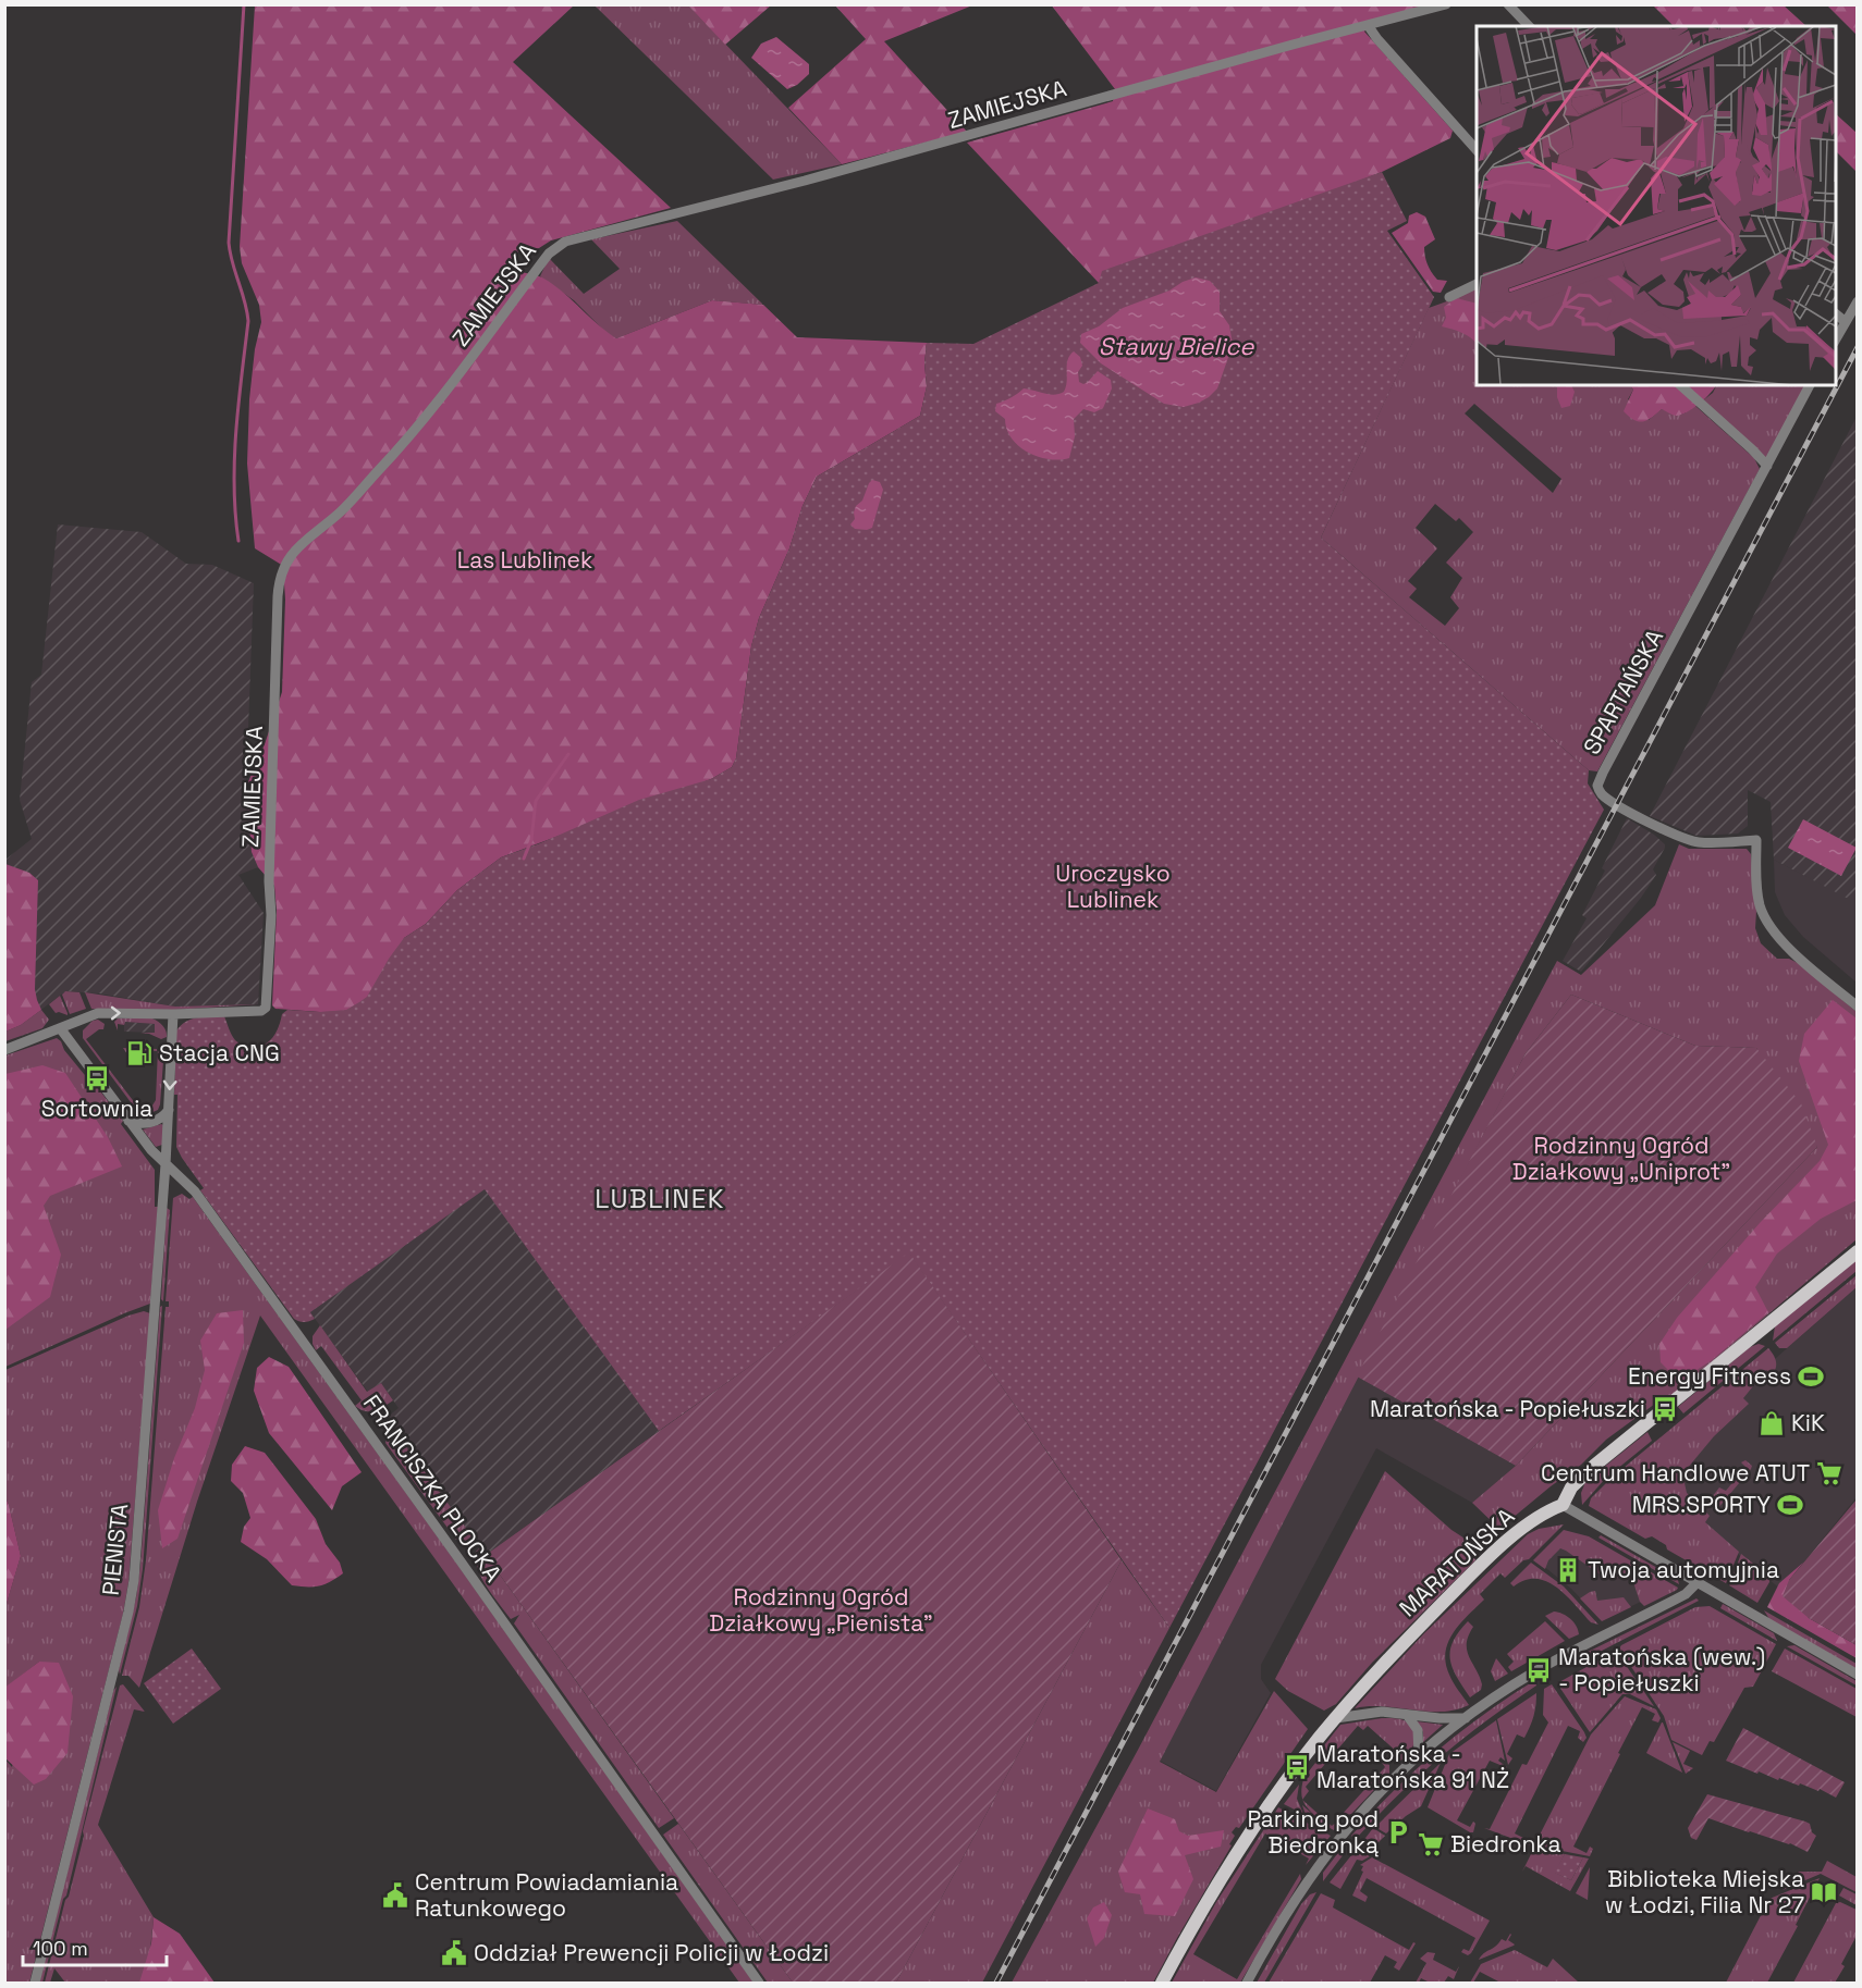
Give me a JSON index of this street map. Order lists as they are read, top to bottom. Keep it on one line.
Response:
{"streets":{"main road":["MARATOŃSKA"],"street":["ZAMIEJSKA","SPARTAŃSKA","FRANCISZKA PLOCKA","PIENISTA"]},"crossings":[["ZAMIEJSKA","FRANCISZKA PLOCKA"],["ZAMIEJSKA","PIENISTA"],["FRANCISZKA PLOCKA","PIENISTA"]],"districts":["LUBLINEK"],"water":["Stawy Bielice"],"parks":["Las Lublinek","Uroczysko Lublinek","Rodzinny Ogród Działkowy „Uniprot”","Rodzinny Ogród Działkowy „Pienista”"],"places":{"fuel station":["Stacja CNG"],"bus stop":["Sortownia","Maratońska - Popiełuszki","Maratońska (wew.) - Popiełuszki","Maratońska - Maratońska 91 NŻ"],"sports":["Energy Fitness","MRS.SPORTY"],"shop":["KiK"],"supermarket":["Centrum Handlowe ATUT","Biedronka"],"building":["Twoja automyjnia"],"parking":["Parking pod Biedronką"],"library":["Biblioteka Miejska w Łodzi, Filia Nr 27"],"public building":["Centrum Powiadamiania Ratunkowego","Oddział Prewencji Policji w Łodzi"]},"scale_bar":"100 m"}
